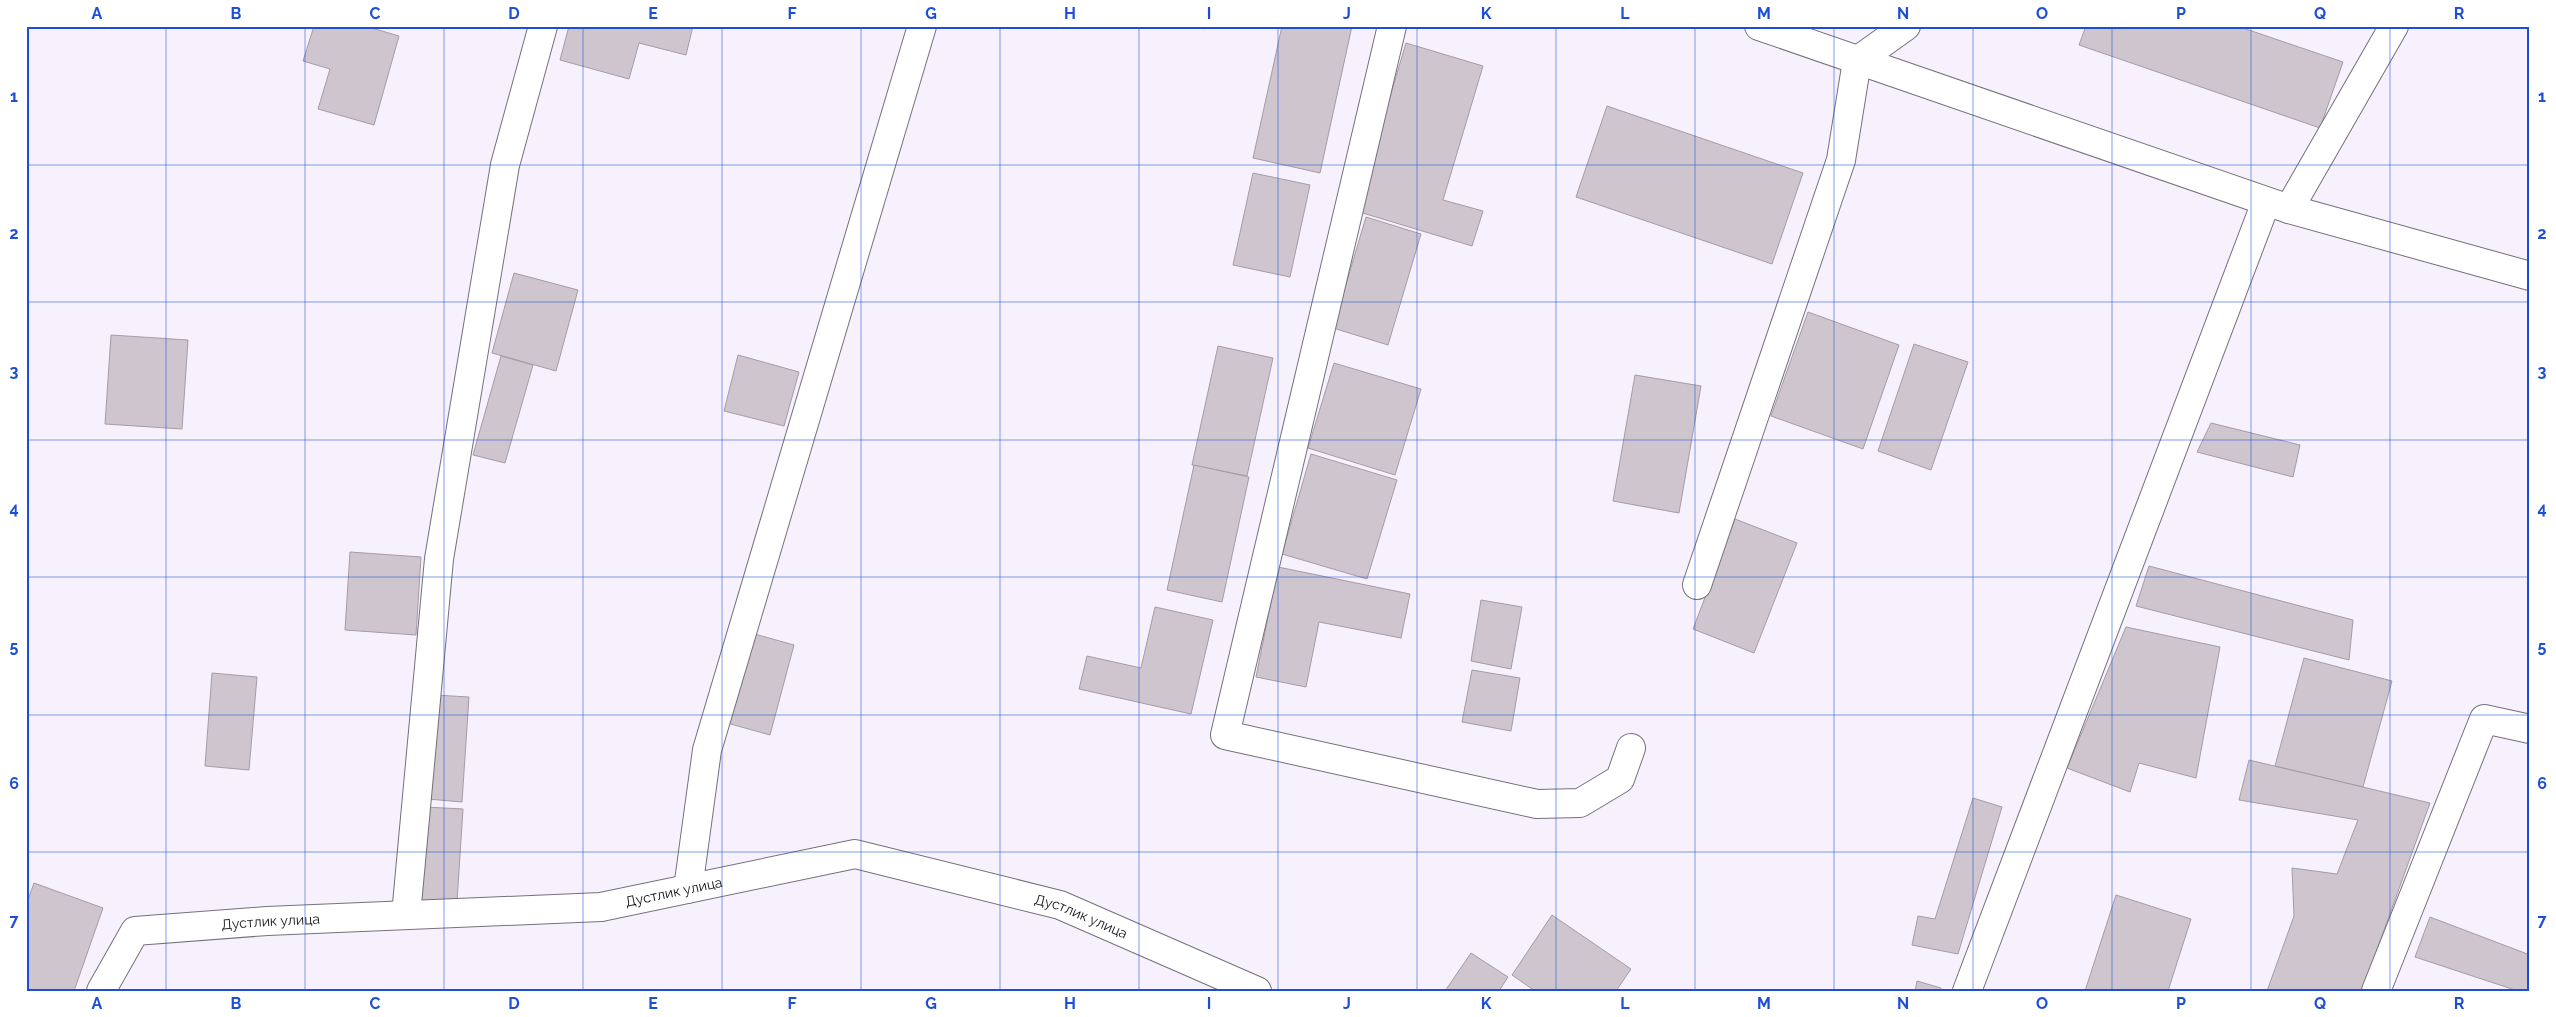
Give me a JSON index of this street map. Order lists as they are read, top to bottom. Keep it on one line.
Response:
{"streets":{"street":["Дустлик улица"]},"grid":{"columns":["A","B","C","D","E","F","G","H","I","J","K","L","M","N","O","P","Q","R"],"rows":["1","2","3","4","5","6","7"]}}
